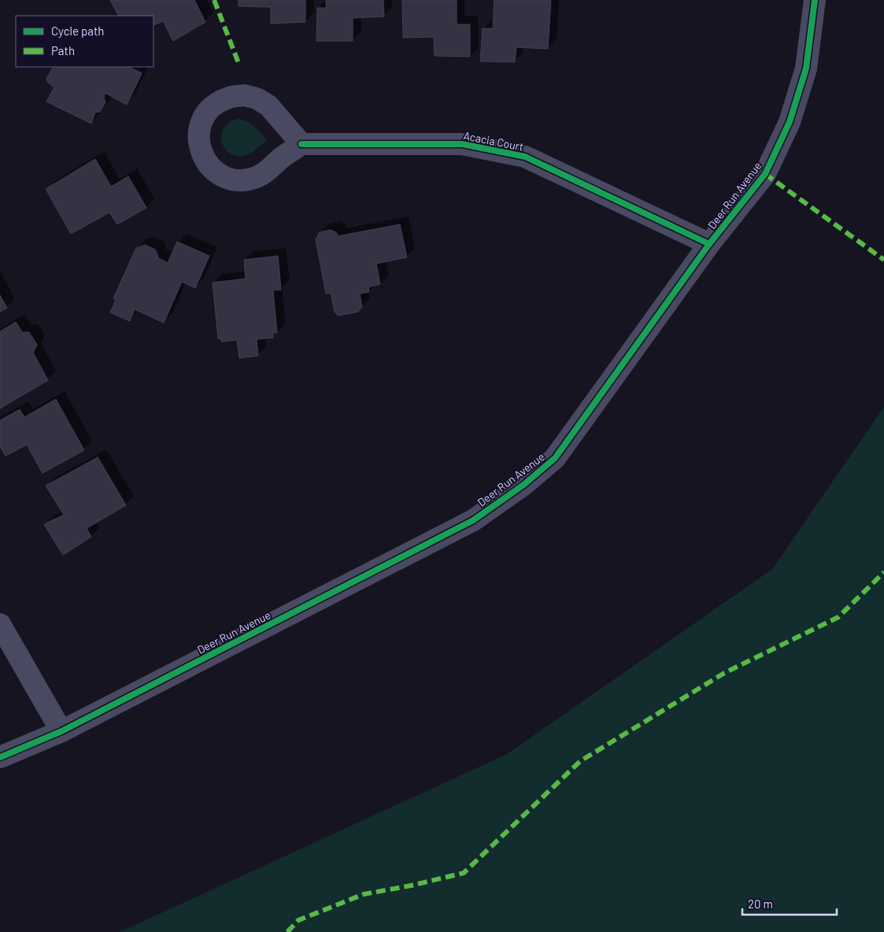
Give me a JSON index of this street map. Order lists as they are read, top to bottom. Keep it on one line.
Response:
{"streets":{"street":["Acacia Court","Deer Run Avenue"]},"crossings":[["Acacia Court","Deer Run Avenue"]],"legend":["Cycle path","Path"],"scale_bar":"20 m"}
